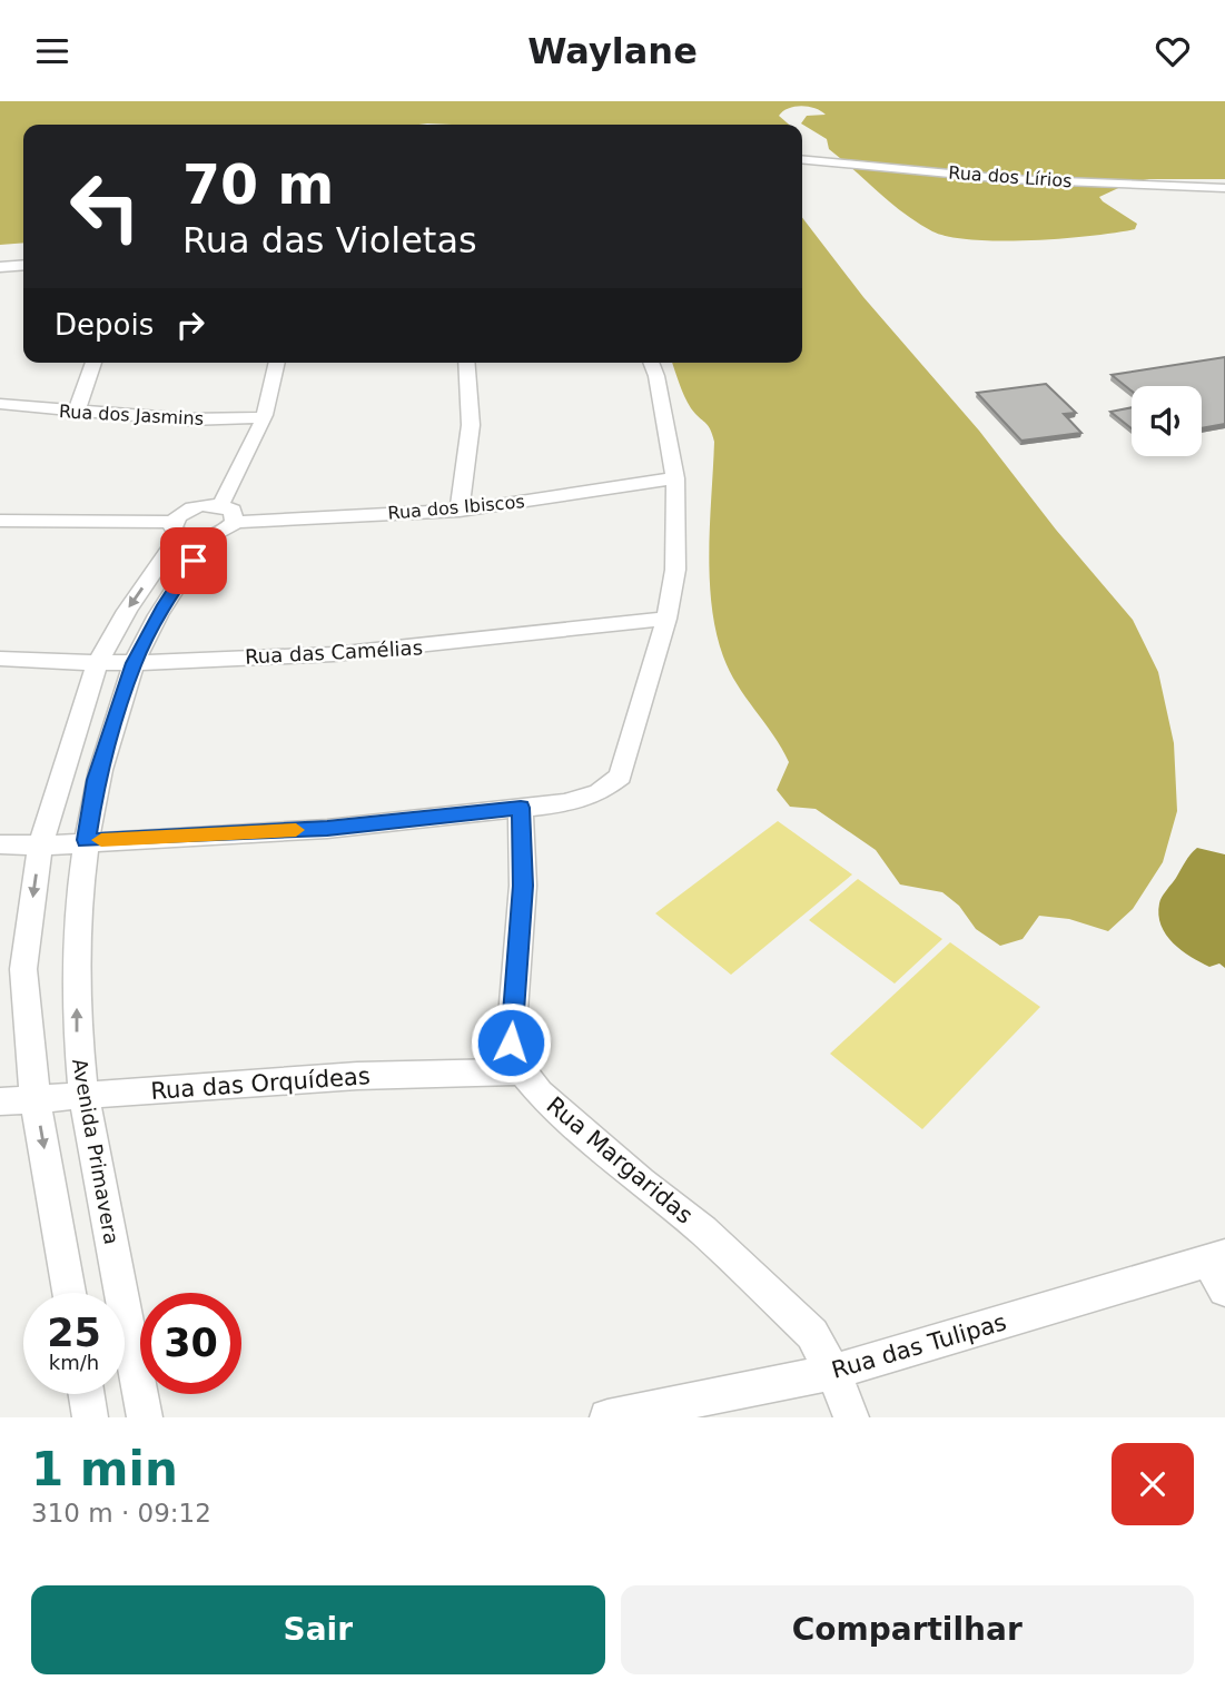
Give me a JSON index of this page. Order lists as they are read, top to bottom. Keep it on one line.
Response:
{"streets":{"street":["Rua dos Lírios","Rua dos Jasmins","Rua dos Ibiscos","Rua das Camélias","Rua das Orquídeas","Avenida Primavera","Rua Margaridas","Rua das Tulipas"]},"crossings":[["Rua das Camélias","Avenida Primavera"],["Rua das Orquídeas","Avenida Primavera"],["Rua das Orquídeas","Rua Margaridas"],["Rua Margaridas","Rua das Tulipas"]],"page":{"header":"Waylane","turn":["70 m","Rua das Violetas"],"then":"Depois","speed":"25 km/h","limit":"30","heading":["1 min","310 m · 09:12"],"buttons":["Sair","Compartilhar"]}}
